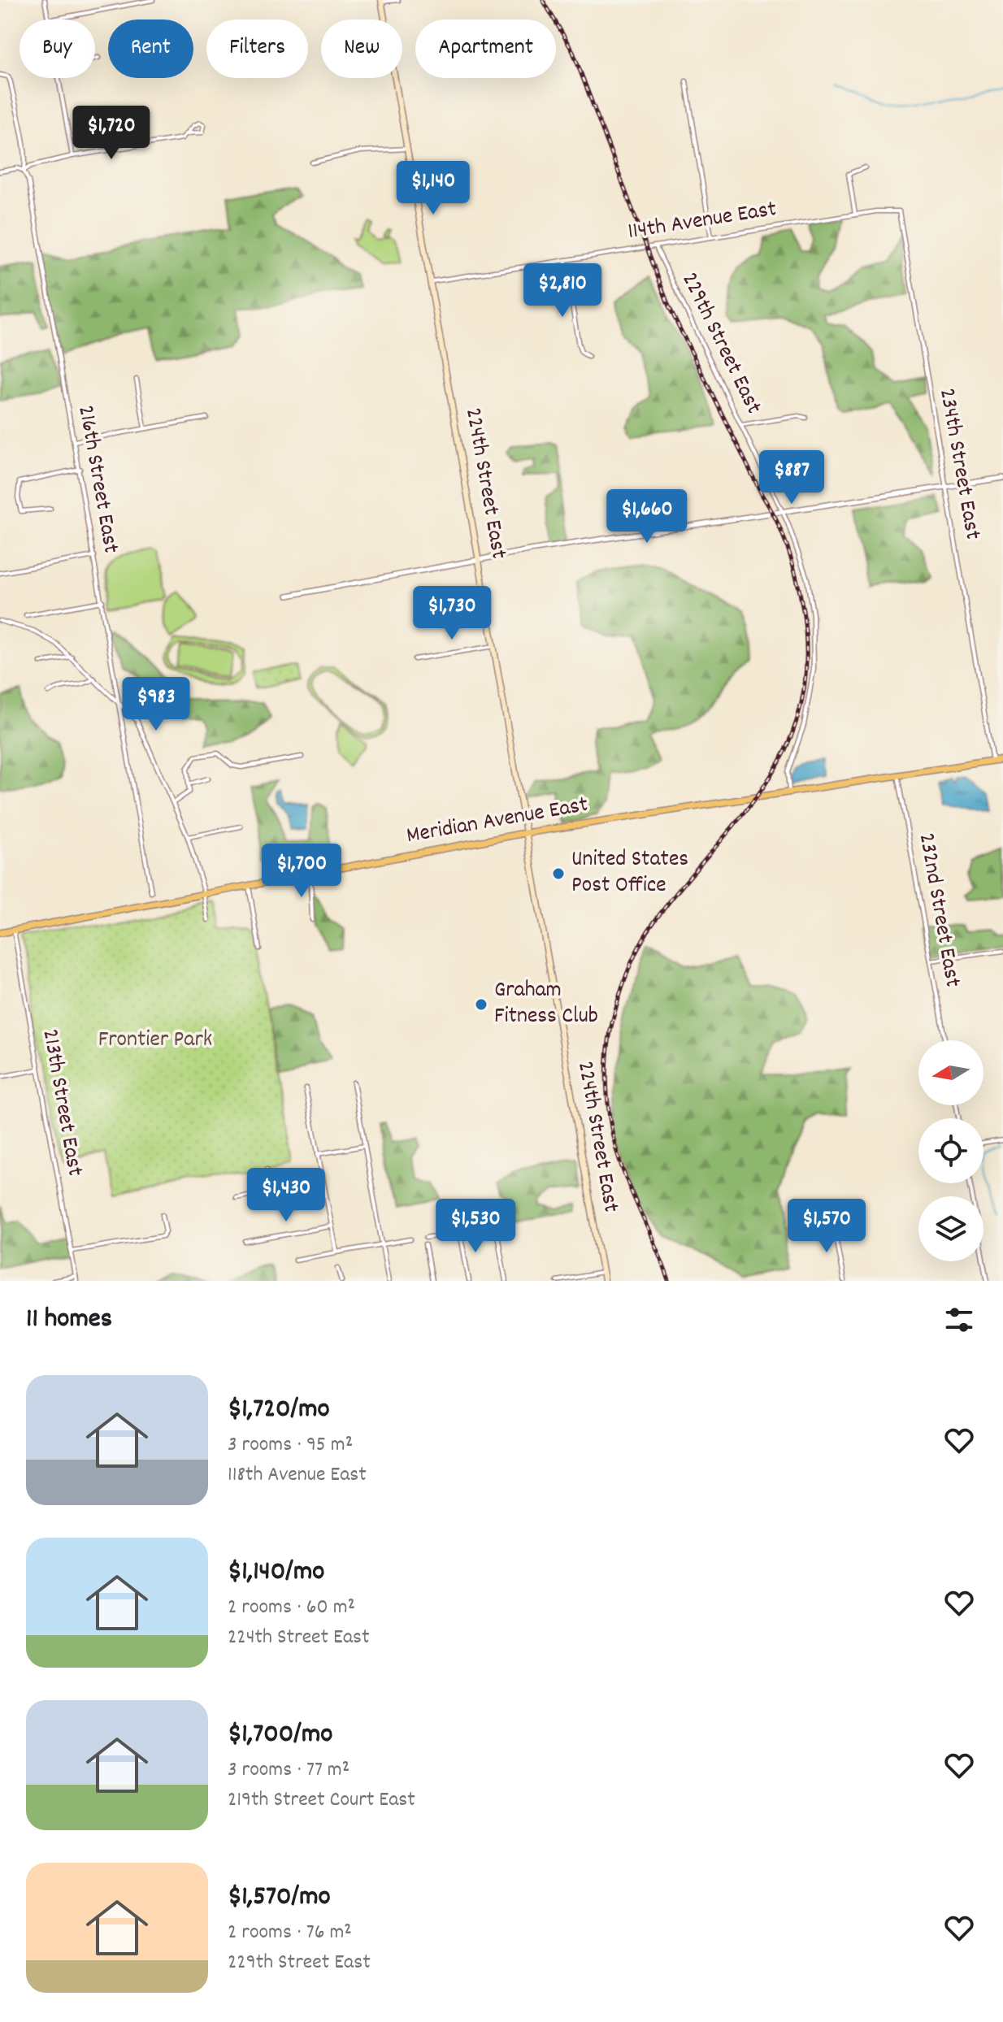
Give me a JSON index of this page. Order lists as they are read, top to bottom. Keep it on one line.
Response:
{"streets":{"main road":["224th Street East","Meridian Avenue East"],"street":["114th Avenue East","229th Street East","234th Street East","216th Street East","232nd Street East","213th Street East"]},"crossings":[["114th Avenue East","229th Street East"],["114th Avenue East","234th Street East"],["114th Avenue East","224th Street East"],["229th Street East","Meridian Avenue East"],["234th Street East","Meridian Avenue East"],["224th Street East","Meridian Avenue East"],["Meridian Avenue East","232nd Street East"],["Meridian Avenue East","213th Street East"]],"parks":["Frontier Park"],"places":["United States Post Office","Graham Fitness Club"],"north":"left","page":{"chip":["Buy","Rent","Filters","New","Apartment"],"price":["$1,720","$1,140","$2,810","$887","$1,660","$1,730","$983","$1,700","$1,430","$1,530","$1,570"],"heading":"11 homes","list":[{"name":"$1,720/mo","note":"3 rooms · 95 m² · 118th Avenue East"},{"name":"$1,140/mo","note":"2 rooms · 60 m² · 224th Street East"},{"name":"$1,700/mo","note":"3 rooms · 77 m² · 219th Street Court East"},{"name":"$1,570/mo","note":"2 rooms · 76 m² · 229th Street East"}]}}
